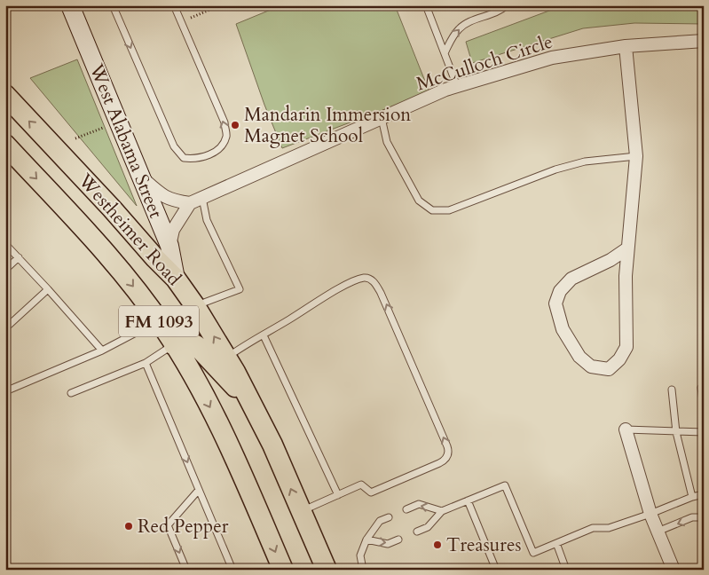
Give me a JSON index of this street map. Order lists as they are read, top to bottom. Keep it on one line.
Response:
{"streets":{"main road":["Westheimer Road","FM 1093"],"street":["McCulloch Circle","West Alabama Street"]},"crossings":[["West Alabama Street","Westheimer Road"]],"places":["Mandarin Immersion Magnet School","Red Pepper","Treasures"]}
